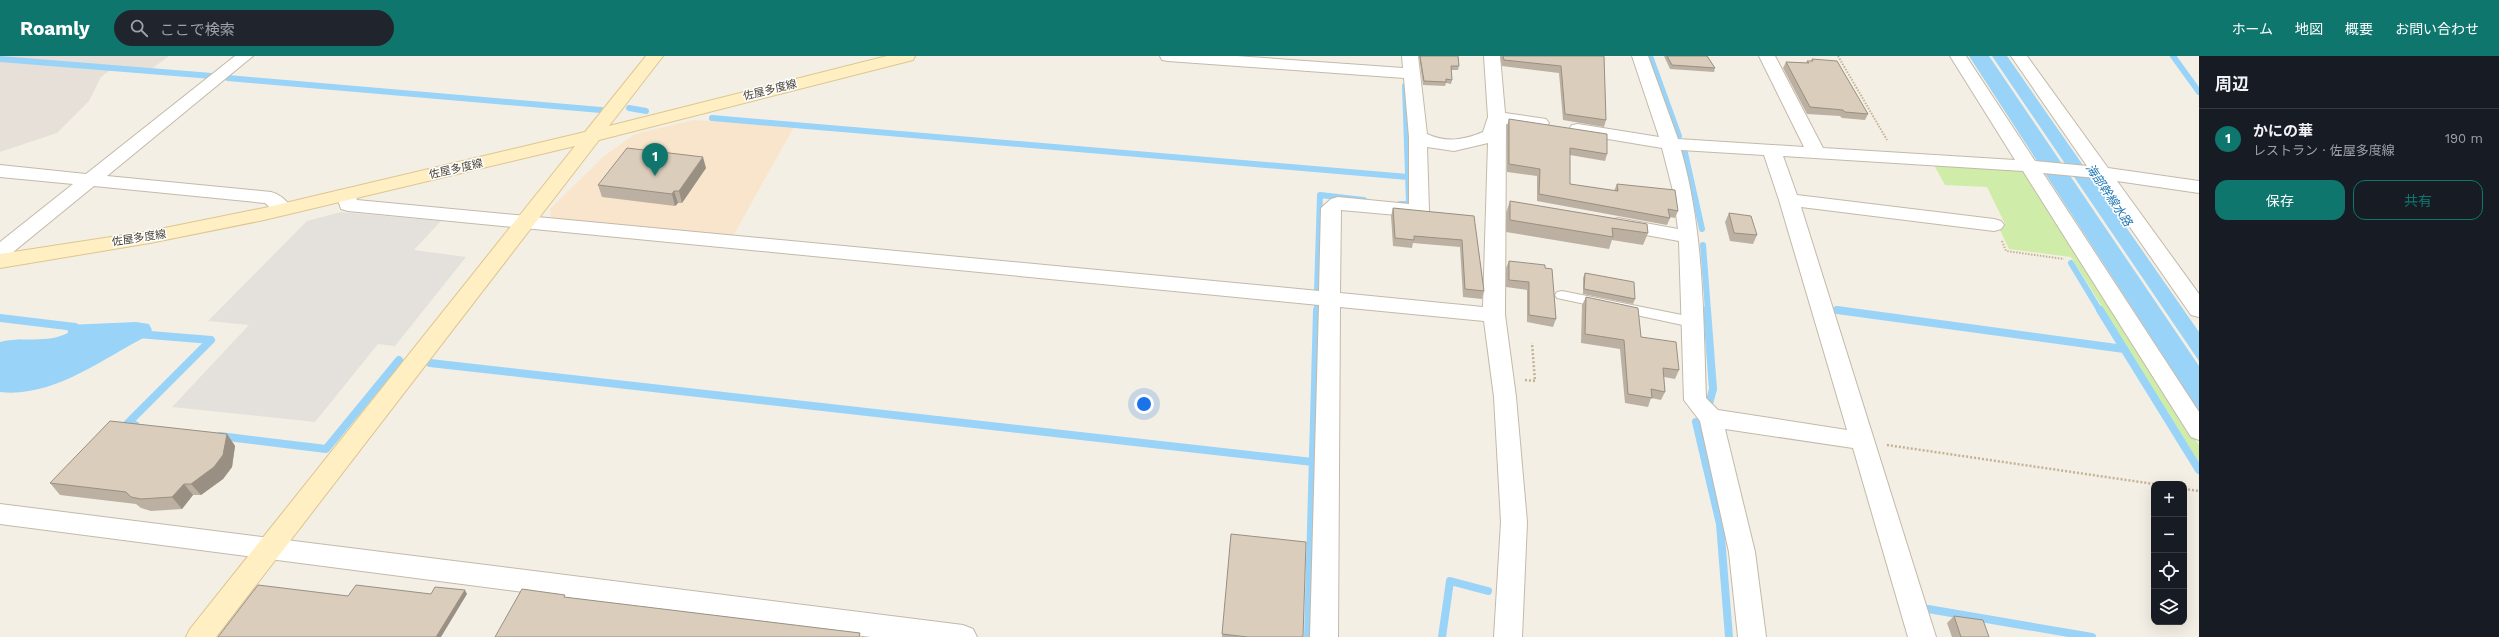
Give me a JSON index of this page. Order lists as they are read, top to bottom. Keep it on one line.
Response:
{"streets":{"main road":["佐屋多度線"]},"water":["海部幹線水路"],"page":{"header":"Roamly","search":"ここで検索","nav":["ホーム","地図","概要","お問い合わせ"],"heading":"周辺","list":[{"mark":"1","name":"かにの華","note":"レストラン · 佐屋多度線","value":"190 m"}],"pins":"1","buttons":["保存","共有"],"map_buttons":["+","−"]}}
